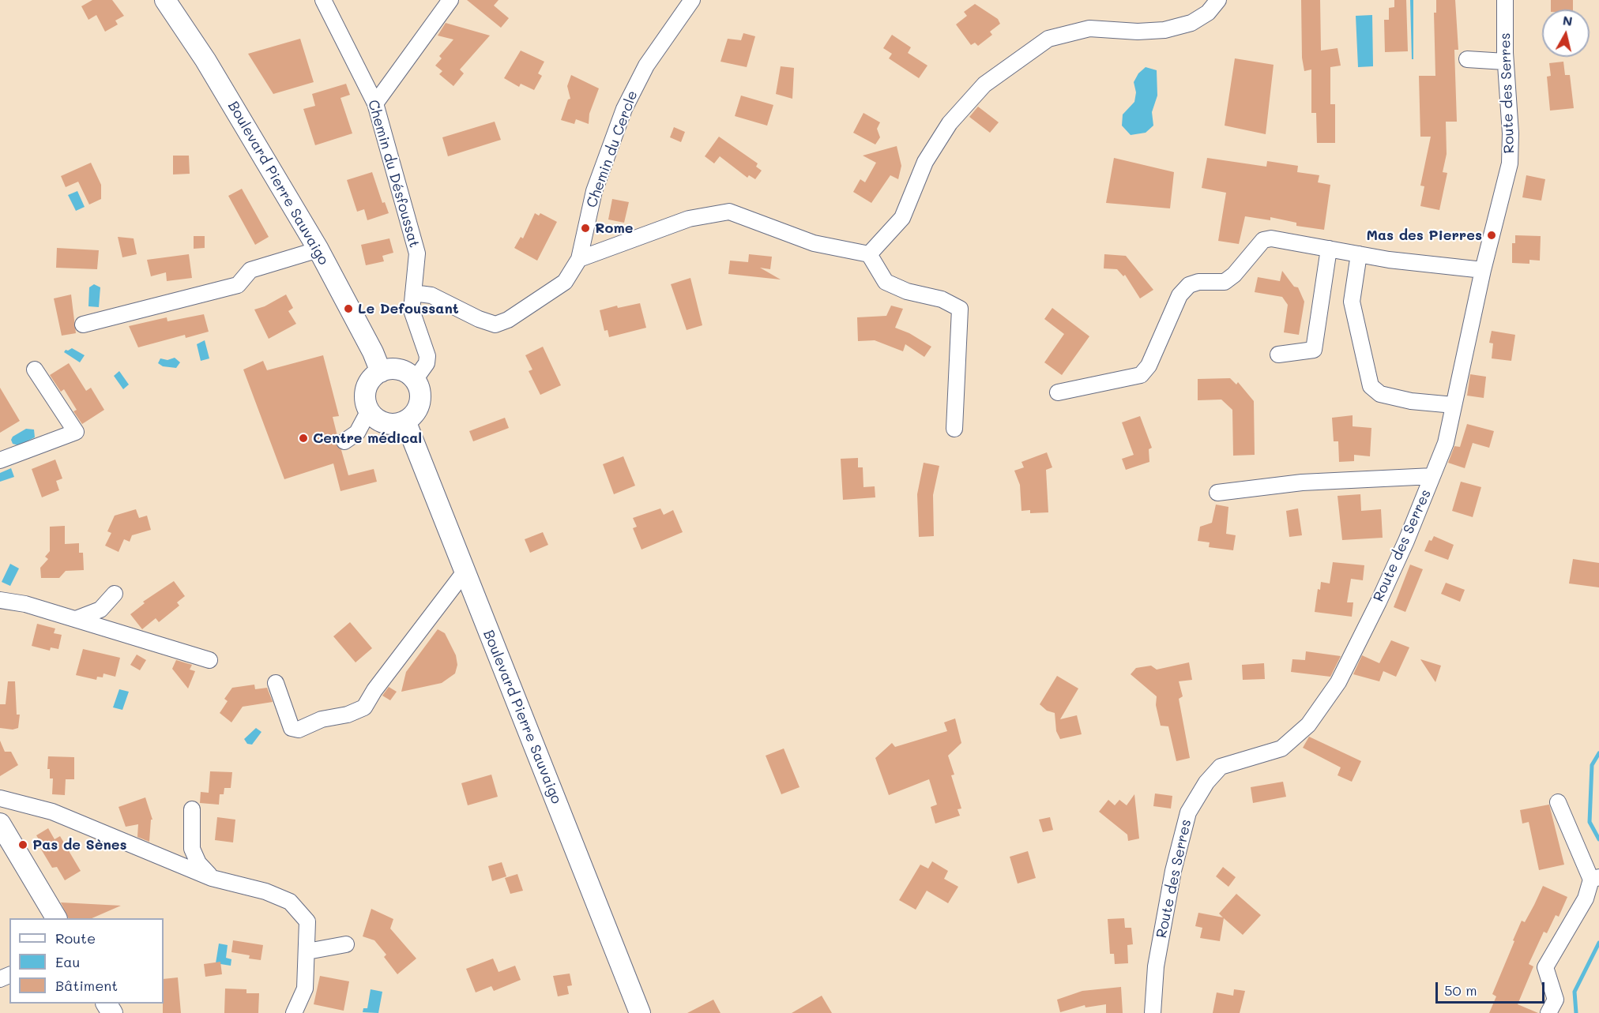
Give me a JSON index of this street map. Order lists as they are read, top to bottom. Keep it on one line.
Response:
{"streets":{"main road":["Boulevard Pierre Sauvaigo"],"street":["Route des Serres","Chemin du Cercle","Chemin du Désfoussat"]},"crossings":[["Chemin du Cercle","Chemin du Désfoussat"],["Chemin du Désfoussat","Boulevard Pierre Sauvaigo"]],"places":["Rome","Mas des Pierres","Le Defoussant","Centre médical","Pas de Sènes"],"legend":["Route","Eau","Bâtiment"],"scale_bar":"50 m","north":"top"}
